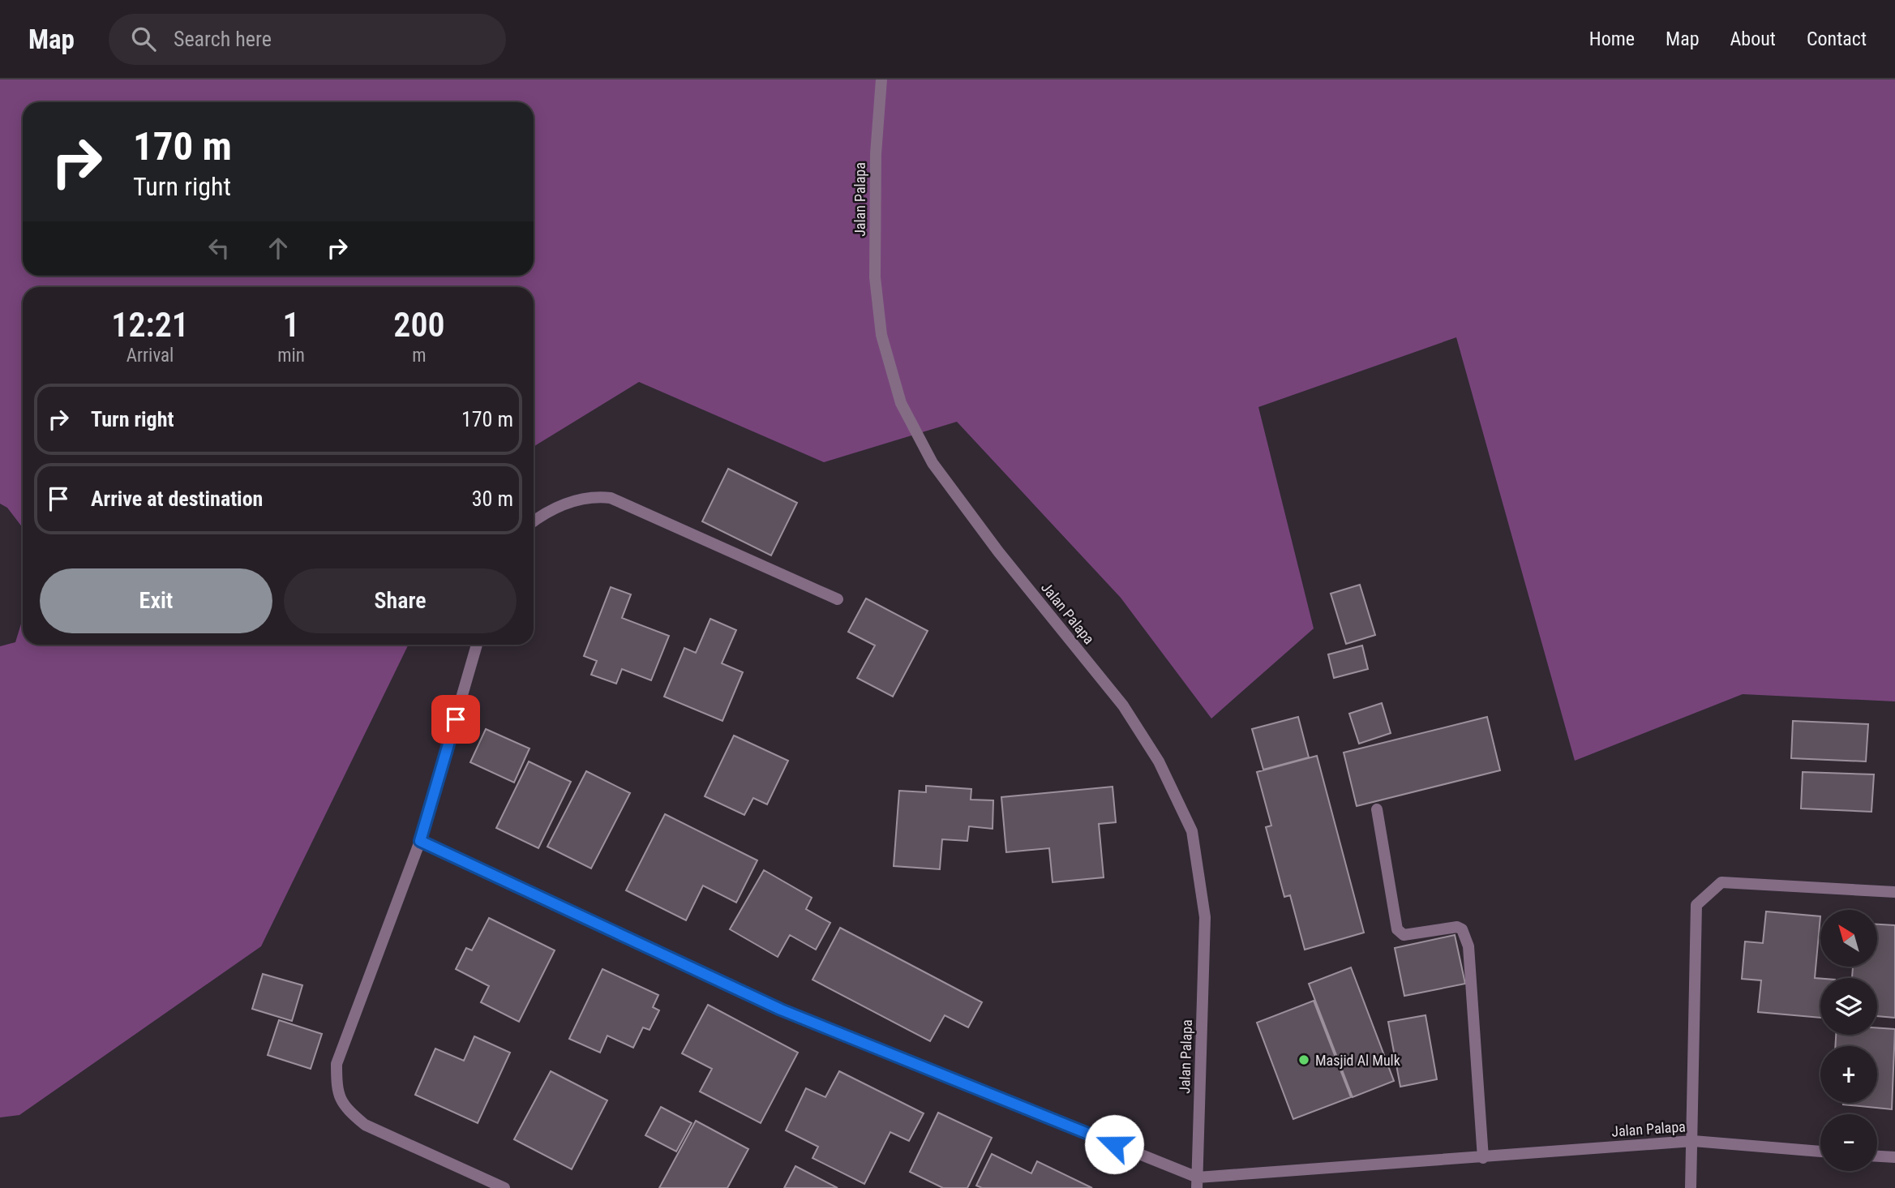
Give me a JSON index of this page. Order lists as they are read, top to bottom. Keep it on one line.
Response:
{"streets":{"street":["Jalan Palapa"]},"places":["Masjid Al Mulk"],"north":"top left","page":{"header":"Map","search":"Search here","nav":["Home","Map","About","Contact"],"turn":["170 m","Turn right"],"eta":["12:21","Arrival","1","min","200","m"],"list":[{"name":"Turn right","value":"170 m"},{"name":"Arrive at destination","value":"30 m"}],"buttons":["Exit","Share"],"map_buttons":["+","−"]}}
